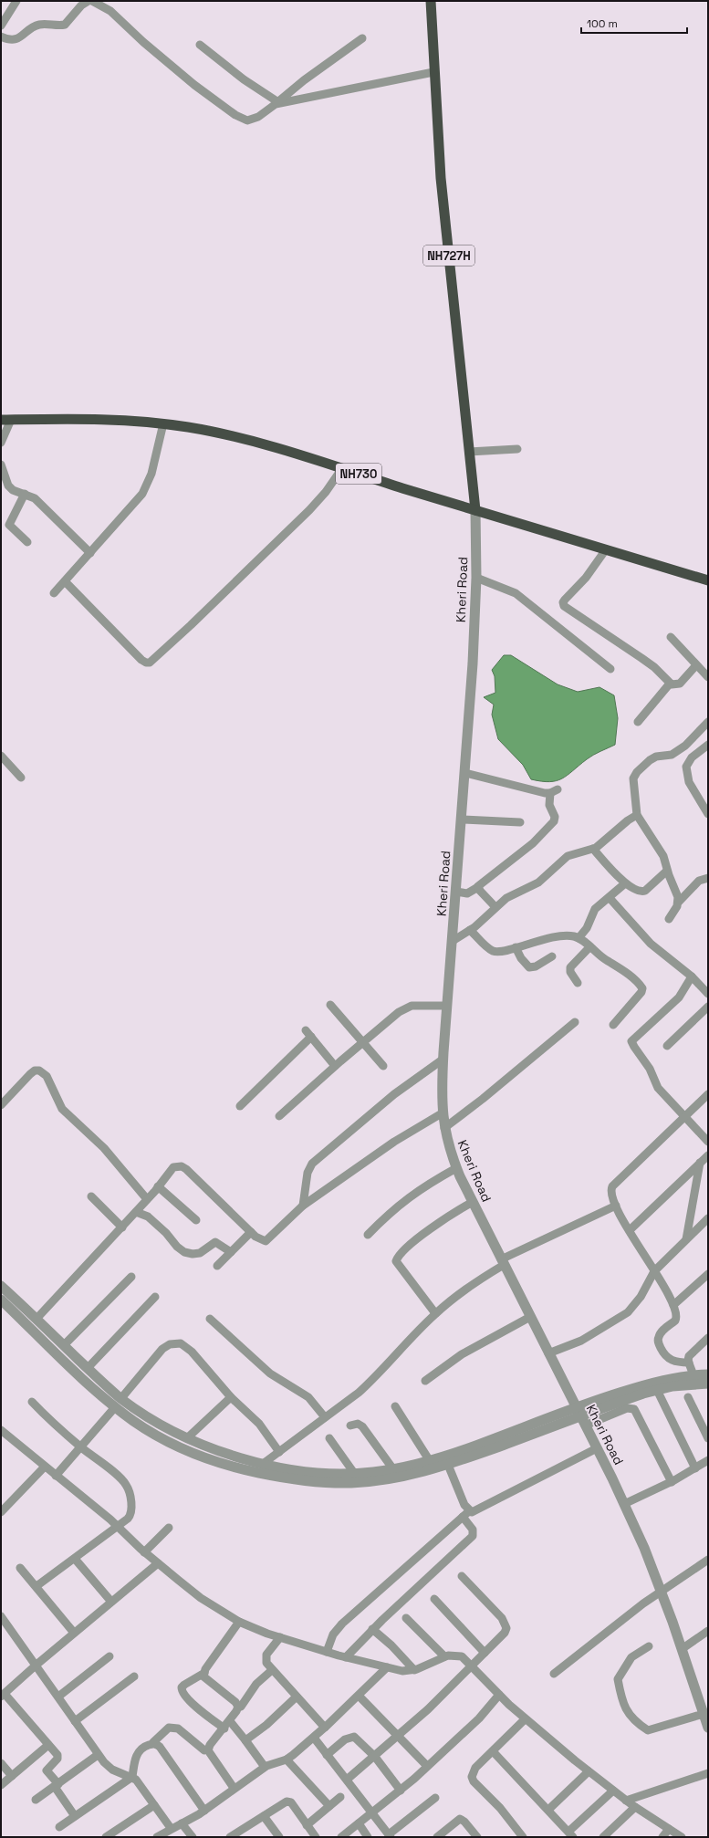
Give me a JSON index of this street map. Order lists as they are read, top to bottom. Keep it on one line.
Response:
{"streets":{"highway":["NH727H","NH730"],"street":["Kheri Road"]},"crossings":[["NH727H","NH730"],["NH727H","Kheri Road"],["NH730","Kheri Road"]],"scale_bar":"100 m"}
